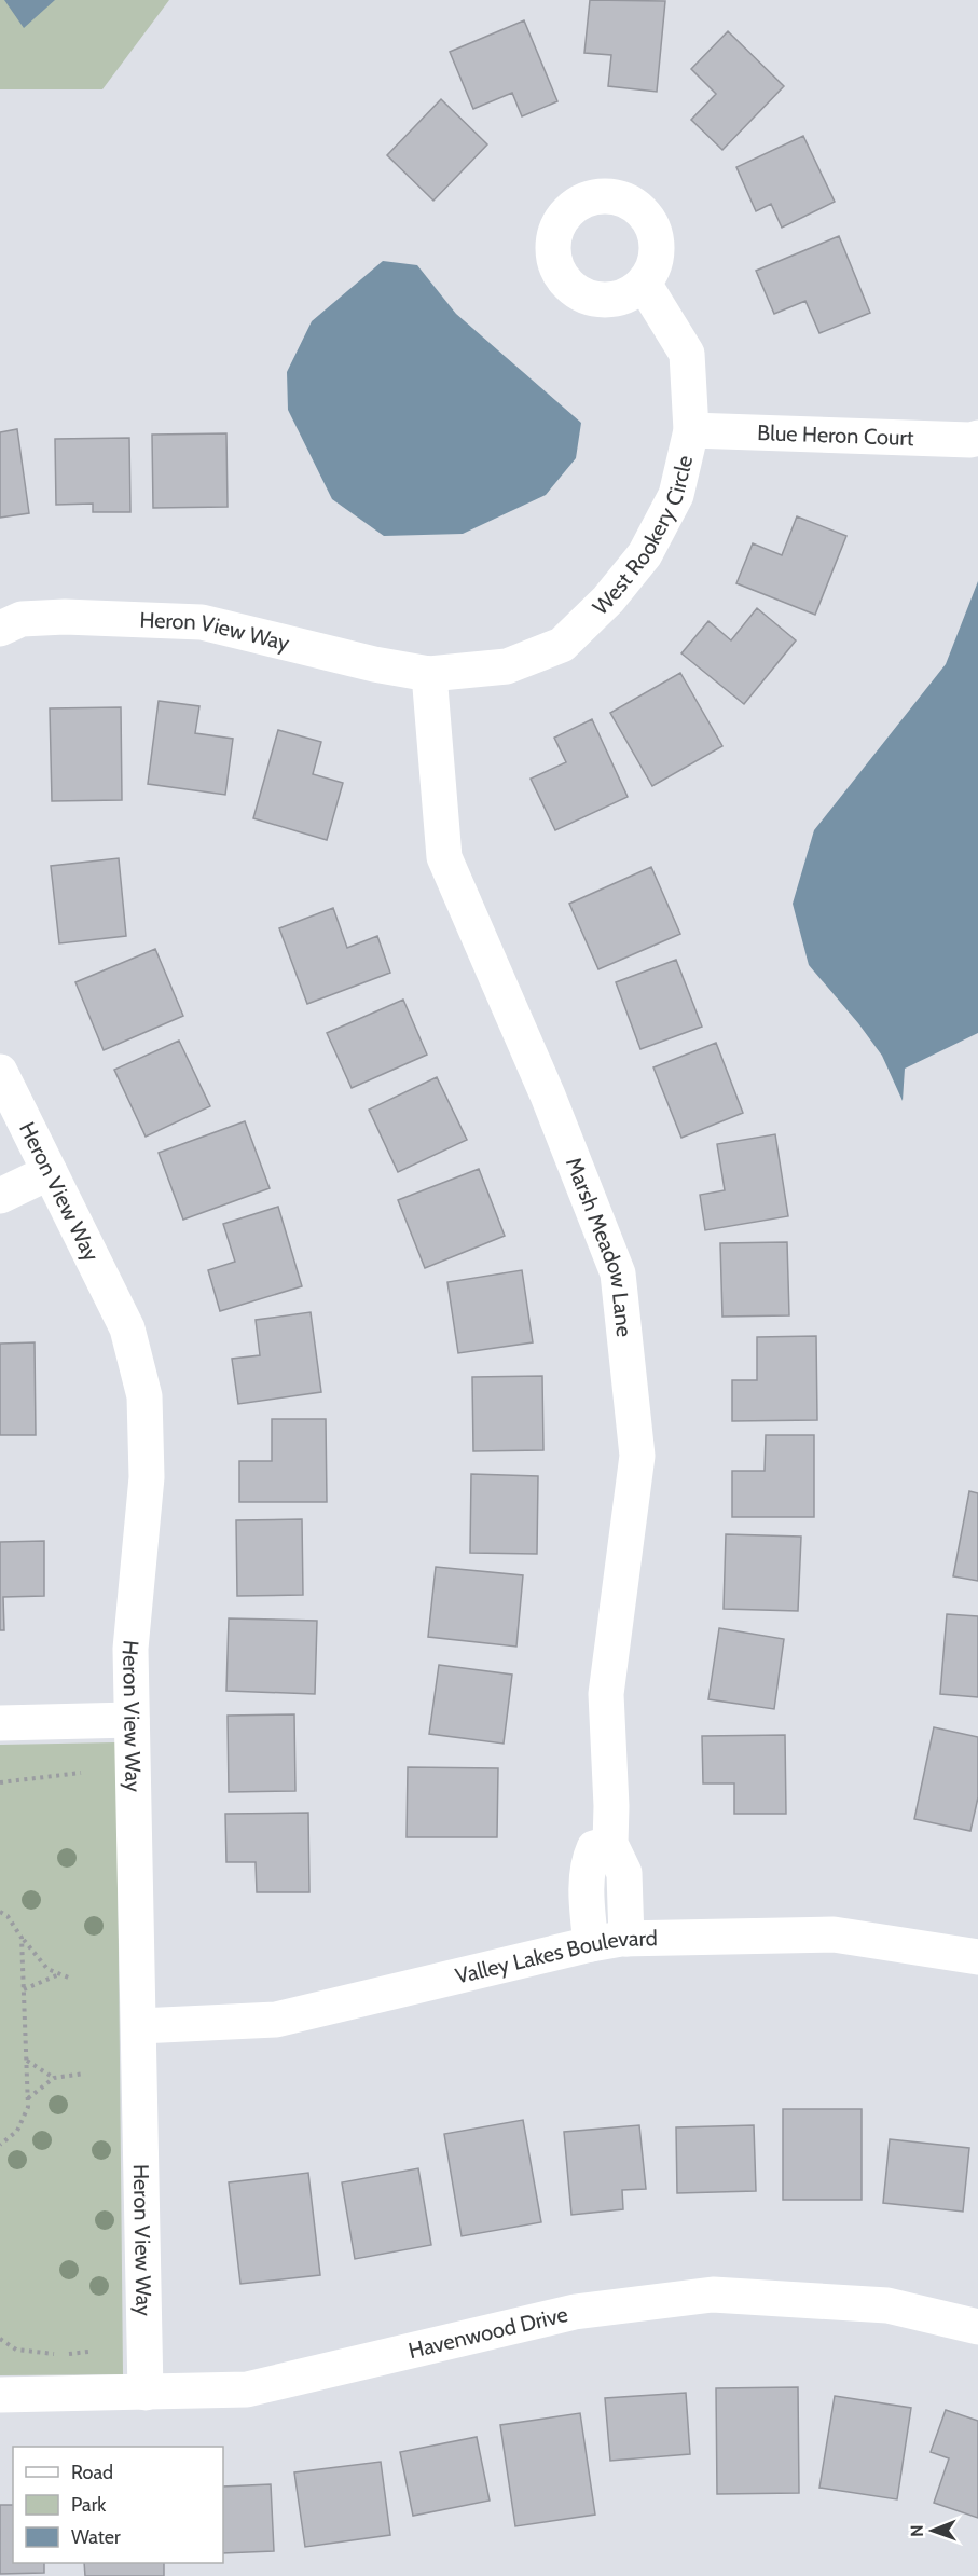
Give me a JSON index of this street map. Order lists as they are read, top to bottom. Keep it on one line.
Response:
{"streets":{"street":["Blue Heron Court","West Rookery Circle","Heron View Way","Marsh Meadow Lane","Valley Lakes Boulevard","Havenwood Drive"]},"crossings":[["Blue Heron Court","West Rookery Circle"],["West Rookery Circle","Heron View Way"],["West Rookery Circle","Marsh Meadow Lane"],["Heron View Way","Marsh Meadow Lane"],["Heron View Way","Valley Lakes Boulevard"],["Heron View Way","Havenwood Drive"]],"legend":["Road","Park","Water"],"north":"left"}
